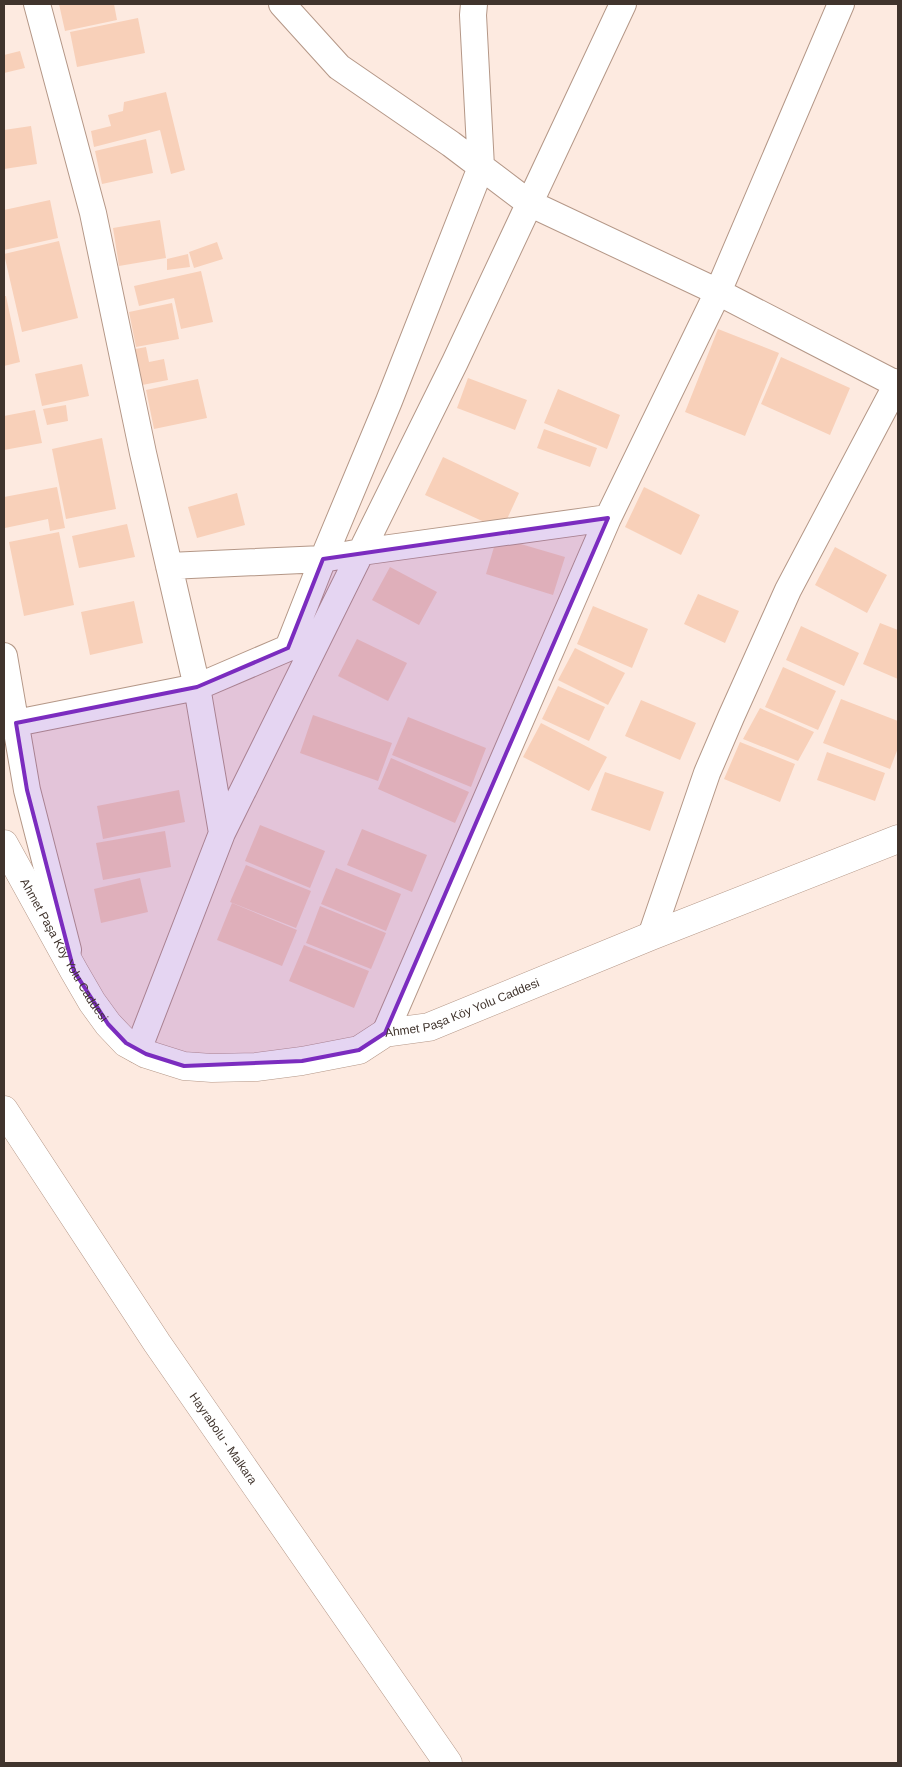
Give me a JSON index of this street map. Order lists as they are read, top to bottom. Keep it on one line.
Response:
{"streets":{"street":["Ahmet Paşa Köy Yolu Caddesi","Hayrabolu - Malkara"]}}
